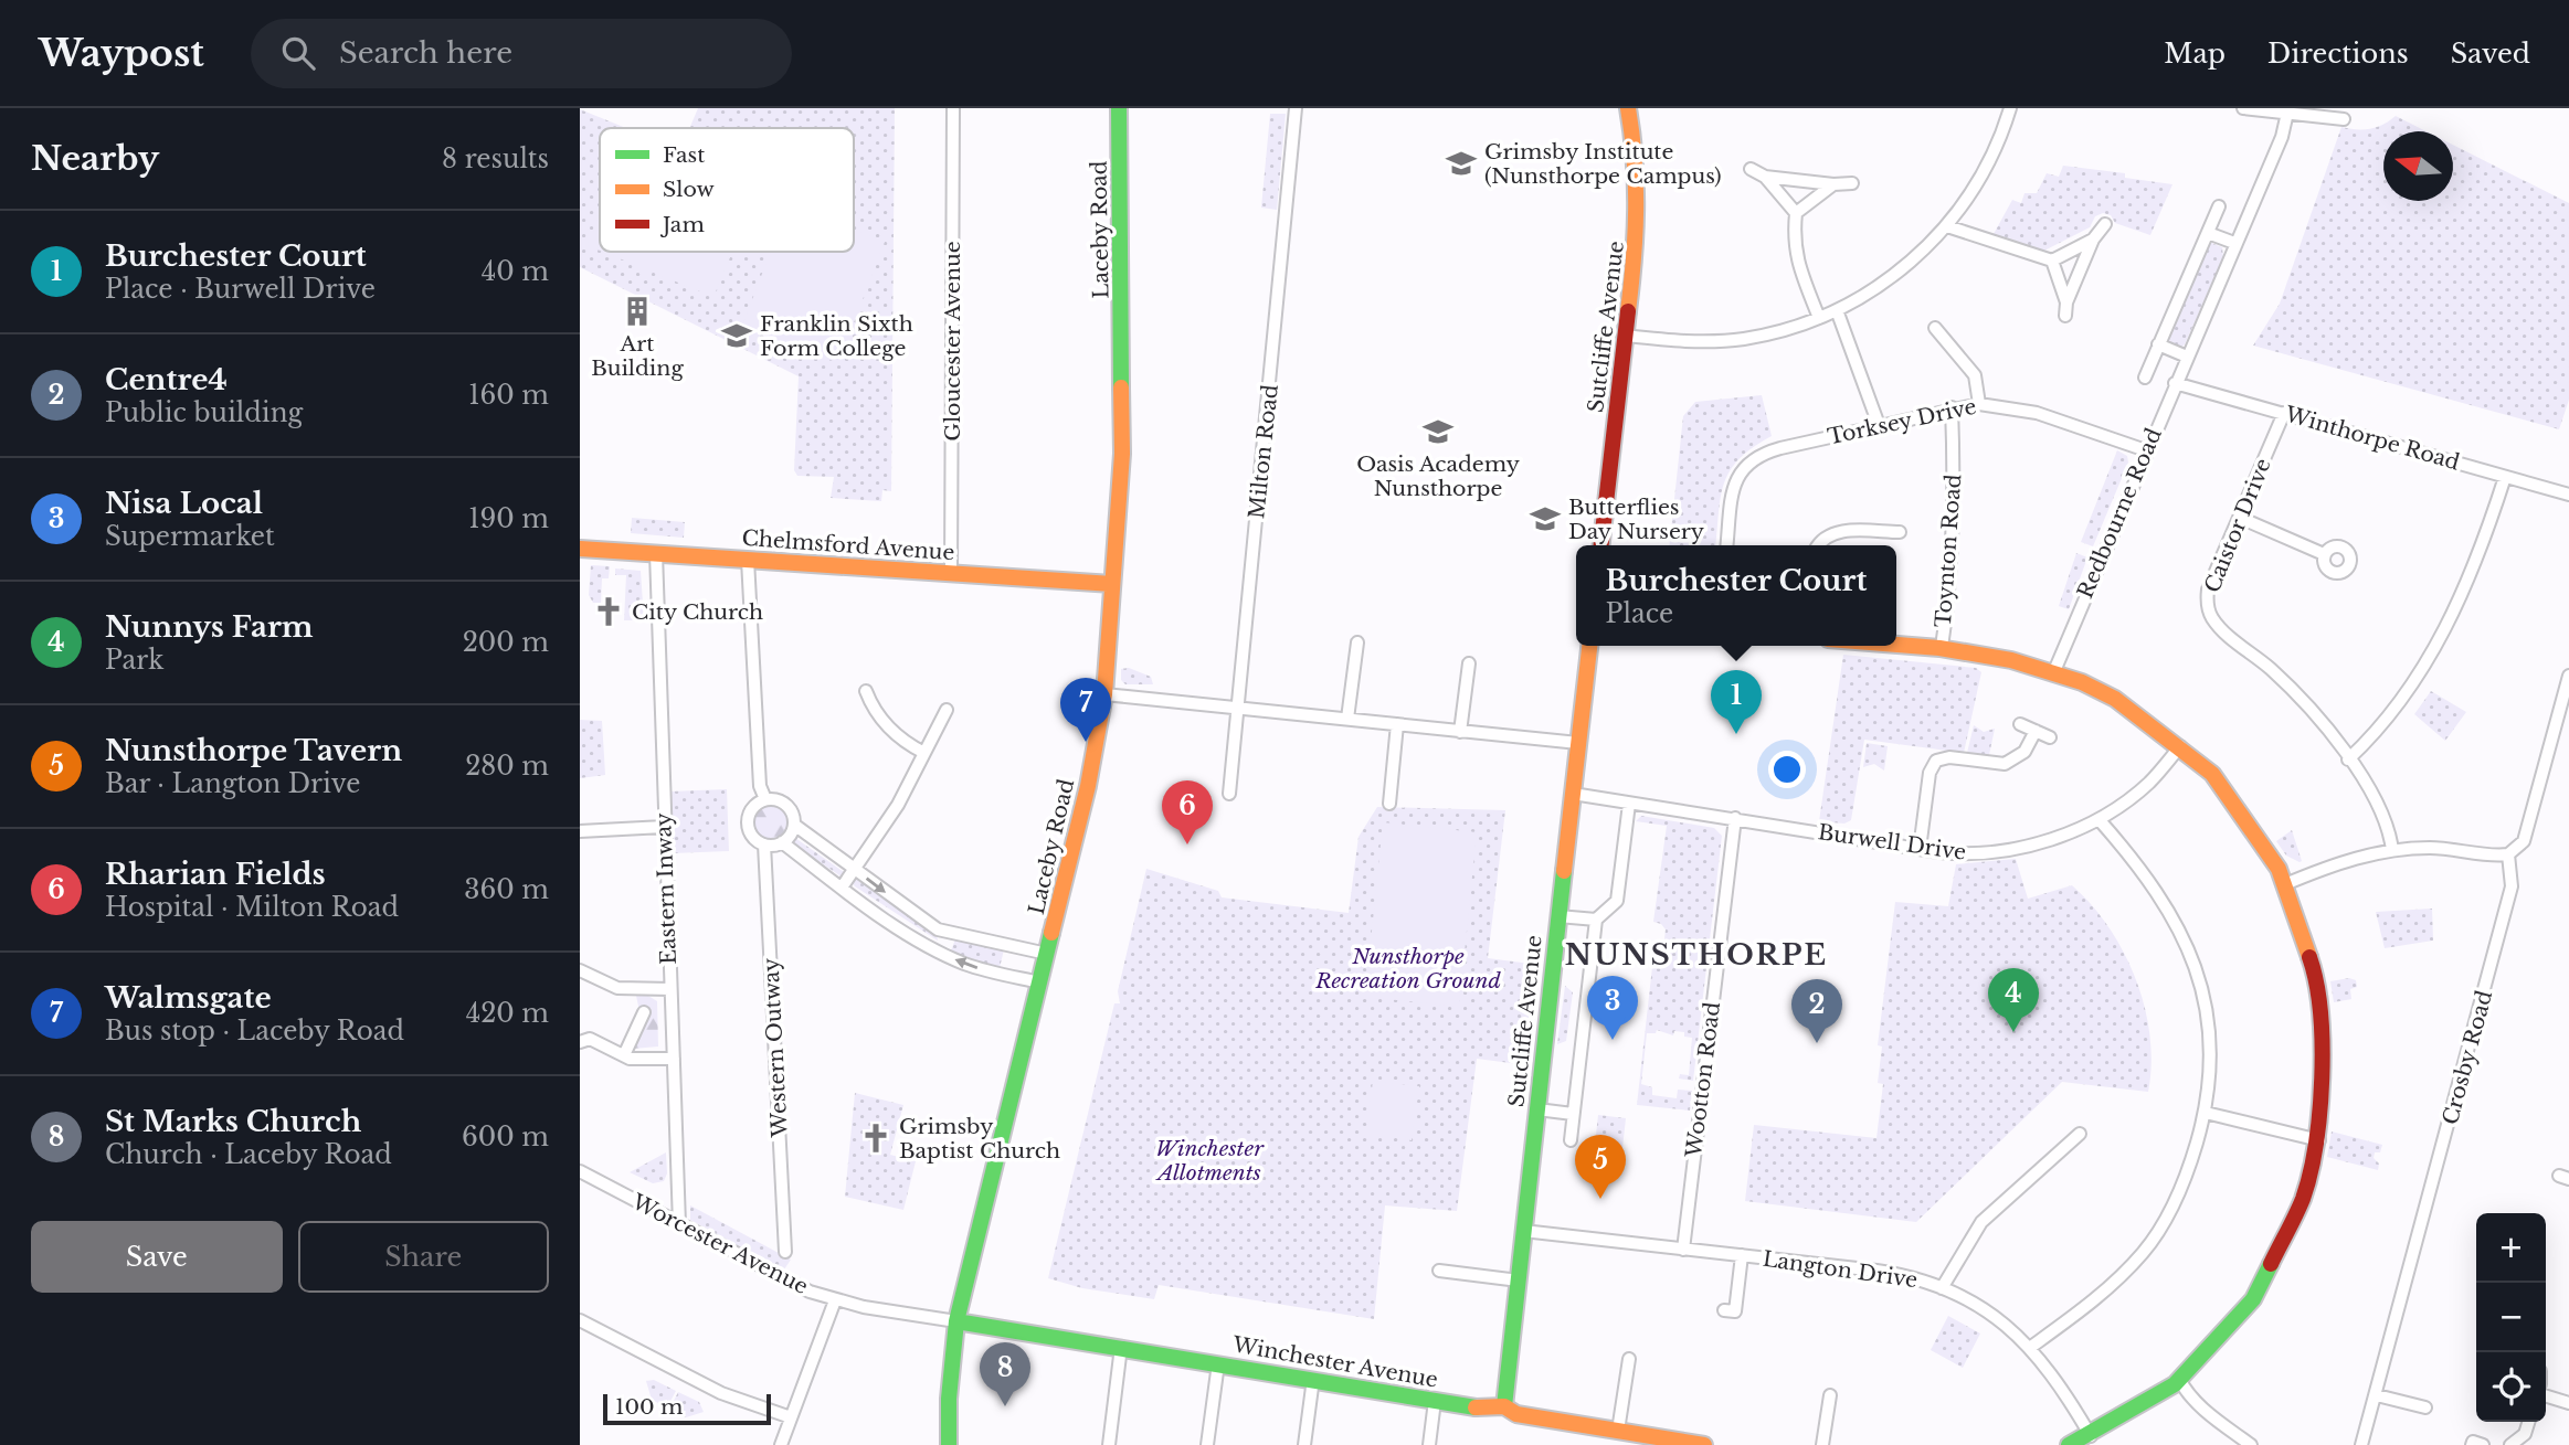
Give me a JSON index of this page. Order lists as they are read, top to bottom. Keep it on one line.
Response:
{"streets":{"main road":["Laceby Road","Sutcliffe Avenue","Chelmsford Avenue","Winchester Avenue"],"street":["Gloucester Avenue","Torksey Drive","Winthorpe Road","Milton Road","Redbourne Road","Caistor Drive","Toynton Road","Burwell Drive","Eastern Inway","Western Outway","Crosby Road","Wootton Road","Worcester Avenue","Langton Drive"]},"crossings":[["Laceby Road","Chelmsford Avenue"],["Laceby Road","Worcester Avenue"],["Laceby Road","Winchester Avenue"],["Sutcliffe Avenue","Burwell Drive"],["Sutcliffe Avenue","Langton Drive"],["Sutcliffe Avenue","Winchester Avenue"],["Gloucester Avenue","Chelmsford Avenue"],["Torksey Drive","Redbourne Road"],["Torksey Drive","Toynton Road"],["Winthorpe Road","Redbourne Road"],["Winthorpe Road","Caistor Drive"],["Chelmsford Avenue","Eastern Inway"],["Burwell Drive","Wootton Road"],["Eastern Inway","Worcester Avenue"],["Wootton Road","Langton Drive"],["Worcester Avenue","Winchester Avenue"]],"districts":["NUNSTHORPE"],"parks":["Nunsthorpe Recreation Ground","Winchester Allotments"],"places":{"school or university":["Grimsby Institute (Nunsthorpe Campus)","Franklin Sixth Form College","Oasis Academy Nunsthorpe","Butterflies Day Nursery"],"building":["Art Building"],"church":["City Church","Grimsby Baptist Church"]},"legend":["Fast","Slow","Jam"],"scale_bar":"100 m","north":"left","page":{"header":"Waypost","search":"Search here","nav":["Map","Directions","Saved"],"heading":["Nearby","8 results"],"list":[{"mark":"1","name":"Burchester Court","note":"Place · Burwell Drive","value":"40 m"},{"mark":"2","name":"Centre4","note":"Public building","value":"160 m"},{"mark":"3","name":"Nisa Local","note":"Supermarket","value":"190 m"},{"mark":"4","name":"Nunnys Farm","note":"Park","value":"200 m"},{"mark":"5","name":"Nunsthorpe Tavern","note":"Bar · Langton Drive","value":"280 m"},{"mark":"6","name":"Rharian Fields","note":"Hospital · Milton Road","value":"360 m"},{"mark":"7","name":"Walmsgate","note":"Bus stop · Laceby Road","value":"420 m"},{"mark":"8","name":"St Marks Church","note":"Church · Laceby Road","value":"600 m"}],"popup":["Burchester Court","Place"],"pins":["1","7","6","4","3","2","5","8"],"buttons":["Save","Share"],"map_buttons":["+","−"],"scale":"100 m"}}
